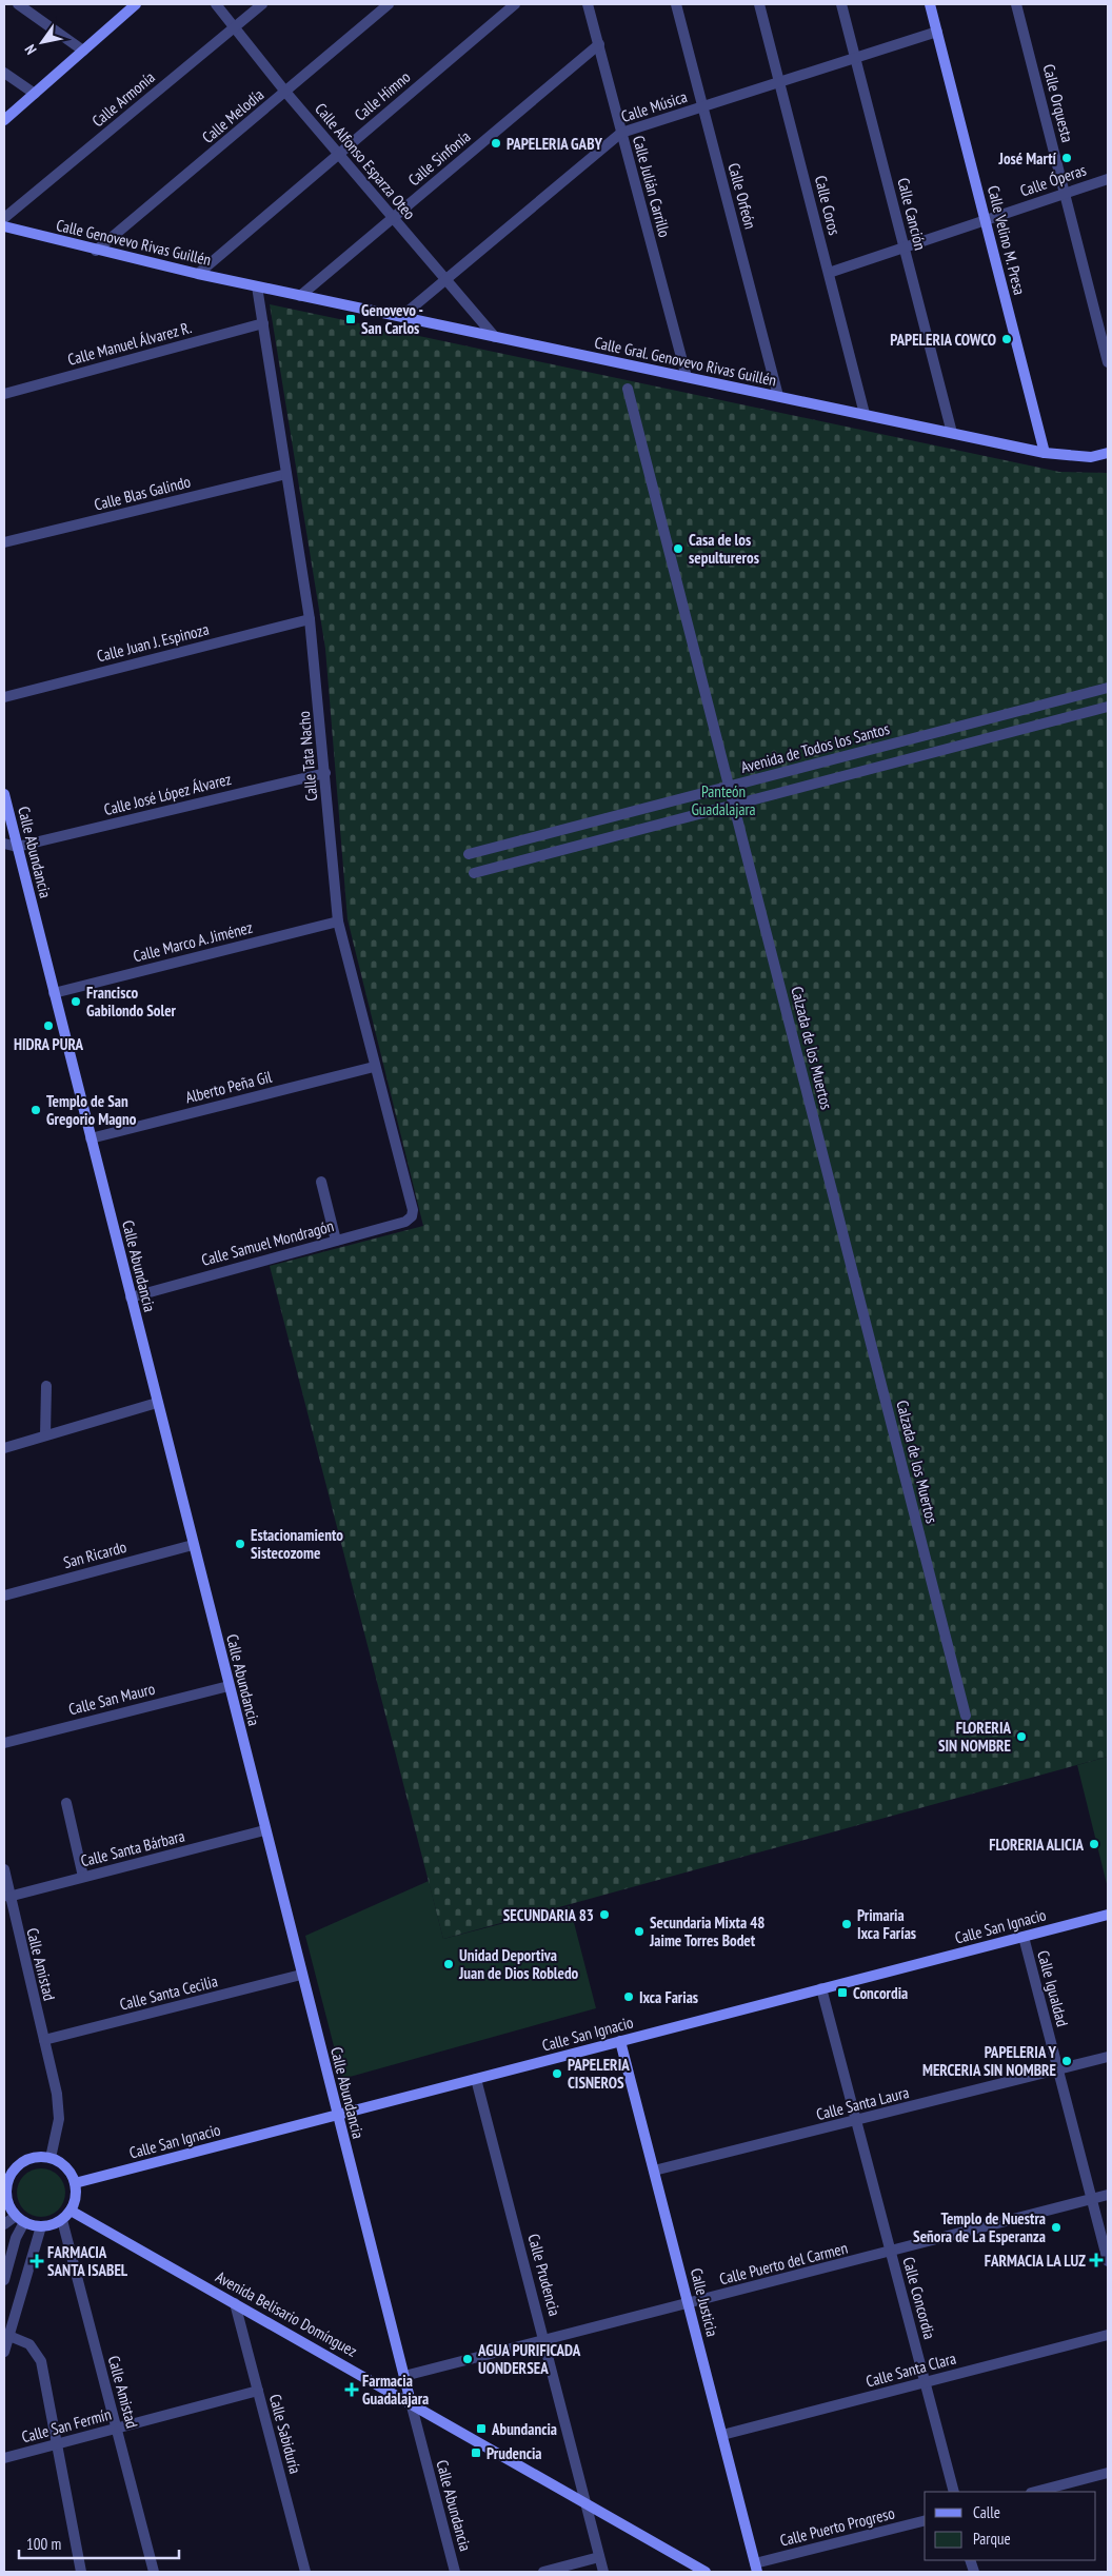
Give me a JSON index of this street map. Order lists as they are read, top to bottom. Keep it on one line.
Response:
{"streets":{"street":["Calle Himno","Calle Armonía","Calle Orquesta","Calle Música","Calle Melodía","Calle Sinfonía","Calle Alfonso Esparza Oteo","Calle Óperas","Calle Julián Carrillo","Calle Orfeón","Calle Coros","Calle Canción","Calle Velino M. Presa","Calle Genovevo Rivas Guillén","Calle Manuel Álvarez R.","Calle Gral. Genovevo Rivas Guillén","Calle Blas Galindo","Calle Juan J. Espinoza","Avenida de Todos los Santos","Calle Tata Nacho","Calle José López Álvarez","Calle Abundancia","Calle Marco A. Jiménez","Calzada de los Muertos","Alberto Peña Gil","Calle Samuel Mondragón","San Ricardo","Calle San Mauro","Calle Santa Bárbara","Calle San Ignacio","Calle Amistad","Calle Igualdad","Calle Santa Cecilia","Calle Santa Laura","Calle Puerto del Carmen","Calle Prudencia","Calle Concordia","Calle Justicia","Avenida Belisario Domínguez","Calle Santa Clara","Calle San Fermín","Calle Sabiduría","Calle Puerto Progreso"]},"crossings":[["Calle Himno","Calle Alfonso Esparza Oteo"],["Calle Himno","Calle Genovevo Rivas Guillén"],["Calle Armonía","Calle Alfonso Esparza Oteo"],["Calle Orquesta","Calle Óperas"],["Calle Música","Calle Alfonso Esparza Oteo"],["Calle Música","Calle Julián Carrillo"],["Calle Música","Calle Orfeón"],["Calle Música","Calle Coros"],["Calle Música","Calle Canción"],["Calle Música","Calle Velino M. Presa"],["Calle Música","Calle Gral. Genovevo Rivas Guillén"],["Calle Melodía","Calle Alfonso Esparza Oteo"],["Calle Melodía","Calle Genovevo Rivas Guillén"],["Calle Sinfonía","Calle Alfonso Esparza Oteo"],["Calle Sinfonía","Calle Julián Carrillo"],["Calle Sinfonía","Calle Gral. Genovevo Rivas Guillén"],["Calle Alfonso Esparza Oteo","Calle Gral. Genovevo Rivas Guillén"],["Calle Óperas","Calle Coros"],["Calle Óperas","Calle Canción"],["Calle Óperas","Calle Velino M. Presa"],["Calle Julián Carrillo","Calle Gral. Genovevo Rivas Guillén"],["Calle Orfeón","Calle Gral. Genovevo Rivas Guillén"],["Calle Coros","Calle Gral. Genovevo Rivas Guillén"],["Calle Canción","Calle Gral. Genovevo Rivas Guillén"],["Calle Velino M. Presa","Calle Gral. Genovevo Rivas Guillén"],["Calle Genovevo Rivas Guillén","Calle Gral. Genovevo Rivas Guillén"],["Calle Genovevo Rivas Guillén","Calle Tata Nacho"],["Calle Manuel Álvarez R.","Calle Tata Nacho"],["Calle Gral. Genovevo Rivas Guillén","Calle Tata Nacho"],["Calle Blas Galindo","Calle Tata Nacho"],["Calle Juan J. Espinoza","Calle Tata Nacho"],["Avenida de Todos los Santos","Calzada de los Muertos"],["Calle Tata Nacho","Calle José López Álvarez"],["Calle Tata Nacho","Calle Marco A. Jiménez"],["Calle Tata Nacho","Alberto Peña Gil"],["Calle Tata Nacho","Calle Samuel Mondragón"],["Calle José López Álvarez","Calle Abundancia"],["Calle Abundancia","Calle Marco A. Jiménez"],["Calle Abundancia","Alberto Peña Gil"],["Calle Abundancia","Calle Samuel Mondragón"],["Calle Abundancia","San Ricardo"],["Calle Abundancia","Calle San Mauro"],["Calle Abundancia","Calle Santa Bárbara"],["Calle Abundancia","Calle San Ignacio"],["Calle Abundancia","Calle Santa Cecilia"],["Calle Abundancia","Calle Puerto del Carmen"],["Calle Abundancia","Avenida Belisario Domínguez"],["Calle Santa Bárbara","Calle Amistad"],["Calle San Ignacio","Calle Amistad"],["Calle San Ignacio","Calle Igualdad"],["Calle San Ignacio","Calle Prudencia"],["Calle San Ignacio","Calle Concordia"],["Calle San Ignacio","Calle Justicia"],["Calle San Ignacio","Avenida Belisario Domínguez"],["Calle Amistad","Calle Santa Cecilia"],["Calle Amistad","Avenida Belisario Domínguez"],["Calle Amistad","Calle San Fermín"],["Calle Igualdad","Calle Santa Laura"],["Calle Igualdad","Calle Puerto del Carmen"],["Calle Santa Laura","Calle Concordia"],["Calle Santa Laura","Calle Justicia"],["Calle Puerto del Carmen","Calle Prudencia"],["Calle Puerto del Carmen","Calle Concordia"],["Calle Puerto del Carmen","Calle Justicia"],["Calle Prudencia","Avenida Belisario Domínguez"],["Calle Concordia","Calle Santa Clara"],["Calle Justicia","Calle Santa Clara"],["Calle Justicia","Calle Puerto Progreso"],["Avenida Belisario Domínguez","Calle Sabiduría"],["Calle San Fermín","Calle Sabiduría"]],"parks":["Panteón Guadalajara"],"places":{"other":["PAPELERIA GABY","José Martí","PAPELERIA COWCO","Casa de los sepultureros","Francisco Gabilondo Soler","HIDRA PURA","Templo de San Gregorio Magno","Estacionamiento Sistecozome","FLORERIA SIN NOMBRE","FLORERIA ALICIA","SECUNDARIA 83","Primaria Ixca Farías","Secundaria Mixta 48 Jaime Torres Bodet","Unidad Deportiva Juan de Dios Robledo","Ixca Farias","PAPELERIA Y MERCERIA SIN NOMBRE","PAPELERIA CISNEROS","Templo de Nuestra Señora de La Esperanza","AGUA PURIFICADA UONDERSEA"],"transit":["Genovevo - San Carlos","Concordia","Abundancia","Prudencia"],"health":["FARMACIA LA LUZ","FARMACIA SANTA ISABEL","Farmacia Guadalajara"]},"legend":["Calle","Parque"],"scale_bar":"100 m","north":"bottom left"}
